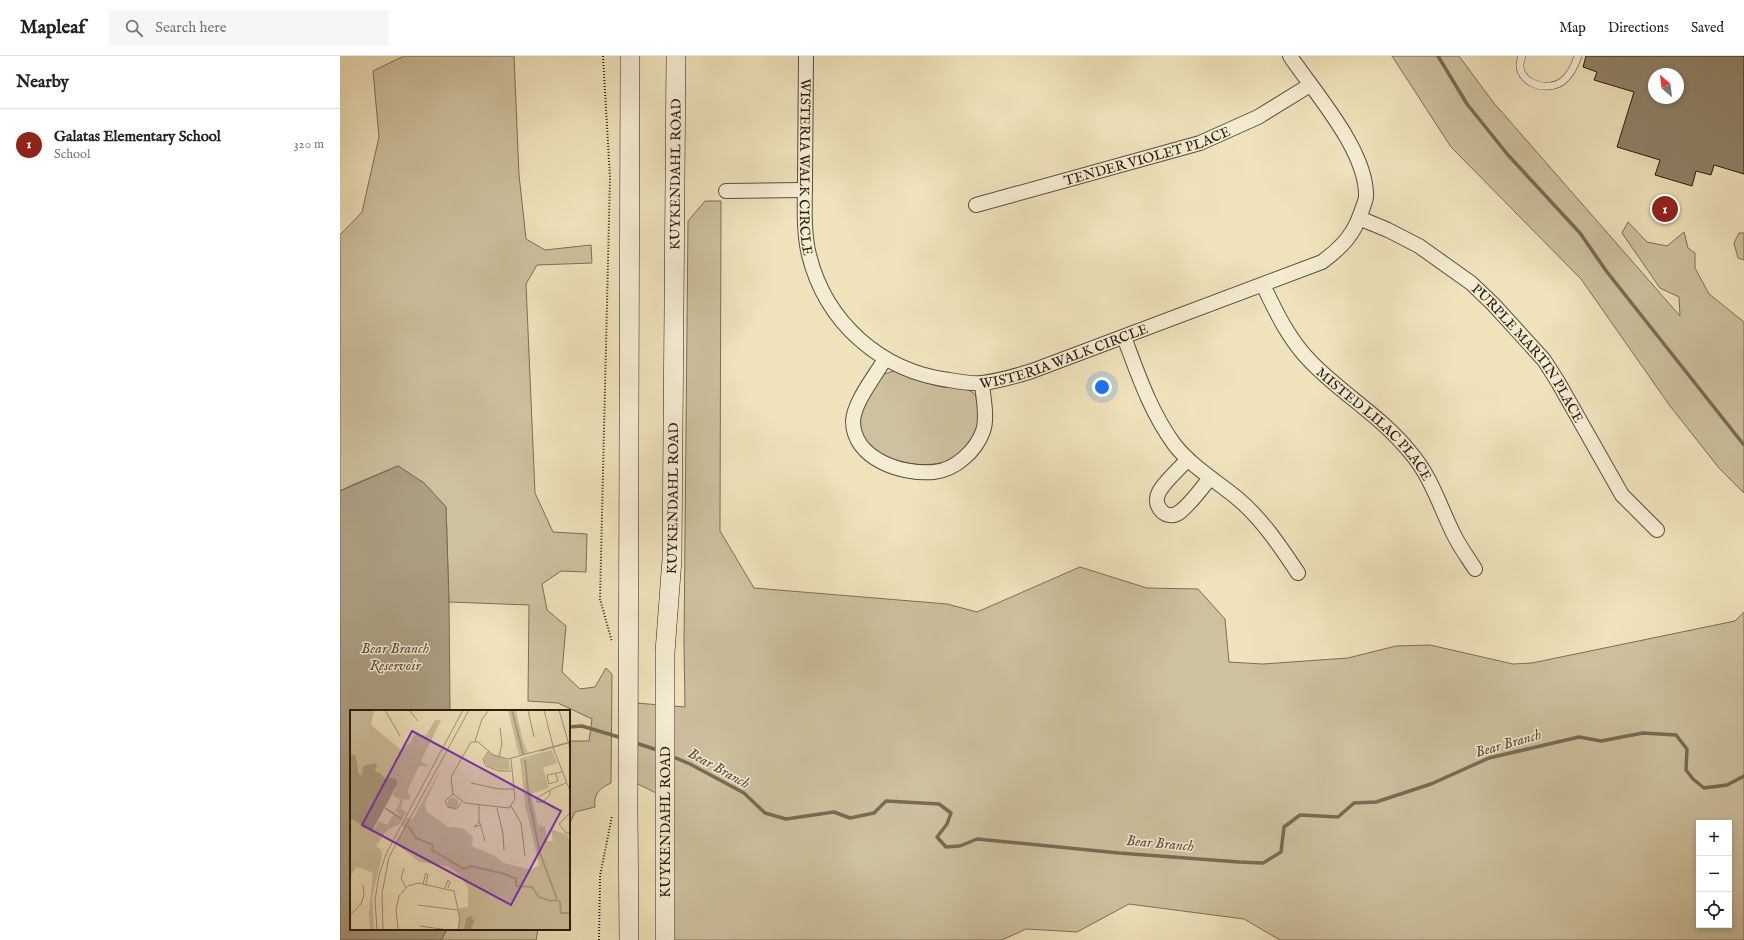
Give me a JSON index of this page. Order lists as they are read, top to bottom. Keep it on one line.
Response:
{"streets":{"main road":["KUYKENDAHL ROAD"],"street":["TENDER VIOLET PLACE","WISTERIA WALK CIRCLE","PURPLE MARTIN PLACE","MISTED LILAC PLACE"]},"crossings":[["TENDER VIOLET PLACE","WISTERIA WALK CIRCLE"],["WISTERIA WALK CIRCLE","PURPLE MARTIN PLACE"],["WISTERIA WALK CIRCLE","MISTED LILAC PLACE"]],"water":["Bear Branch Reservoir","Bear Branch"],"north":"top left","page":{"header":"Mapleaf","search":"Search here","nav":["Map","Directions","Saved"],"heading":"Nearby","list":[{"mark":"1","name":"Galatas Elementary School","note":"School","value":"320 m"}],"pins":"1","map_buttons":["+","−"]}}
